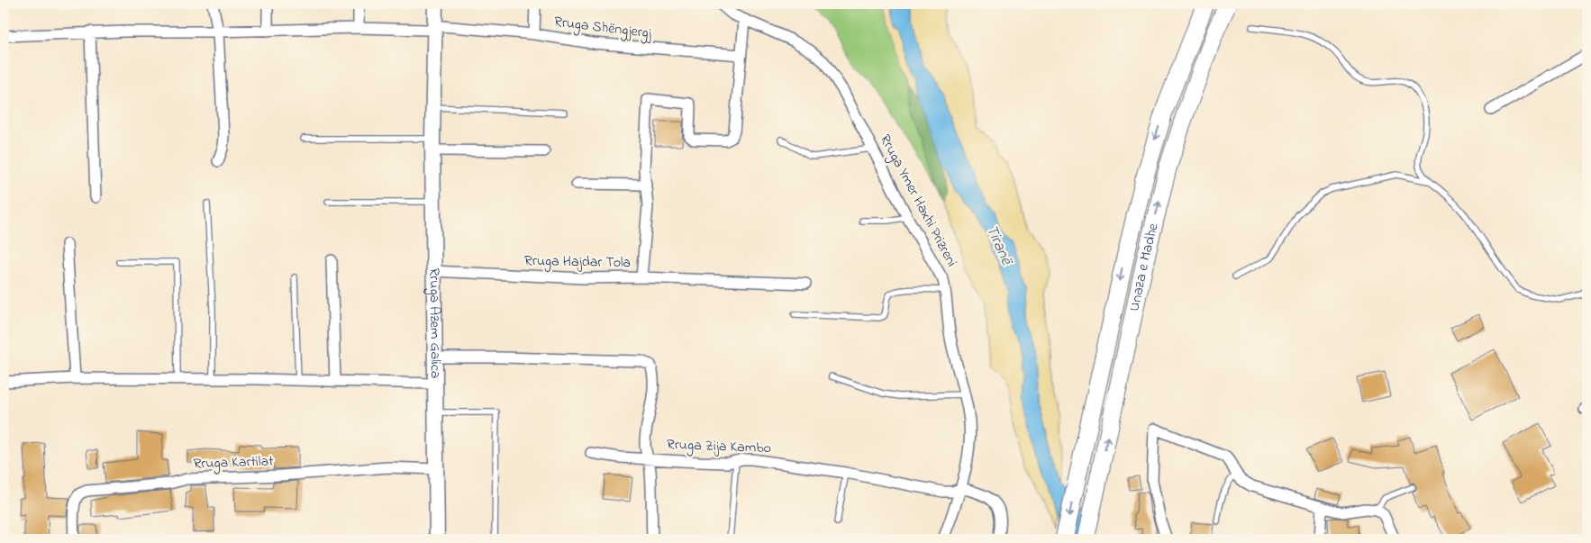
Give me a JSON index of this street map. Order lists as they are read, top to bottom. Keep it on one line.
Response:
{"streets":{"highway":["Unaza e Madhe"],"main road":["Rruga Azem Galica"],"street":["Rruga Shëngjergj","Rruga Ymer Haxhi Prizreni","Rruga Hajdar Tola","Rruga Zija Kambo","Rruga Kartilat"]},"crossings":[["Rruga Shëngjergj","Rruga Azem Galica"],["Rruga Ymer Haxhi Prizreni","Rruga Zija Kambo"],["Rruga Hajdar Tola","Rruga Azem Galica"],["Rruga Azem Galica","Rruga Zija Kambo"],["Rruga Azem Galica","Rruga Kartilat"]],"water":["Tiranë"]}
